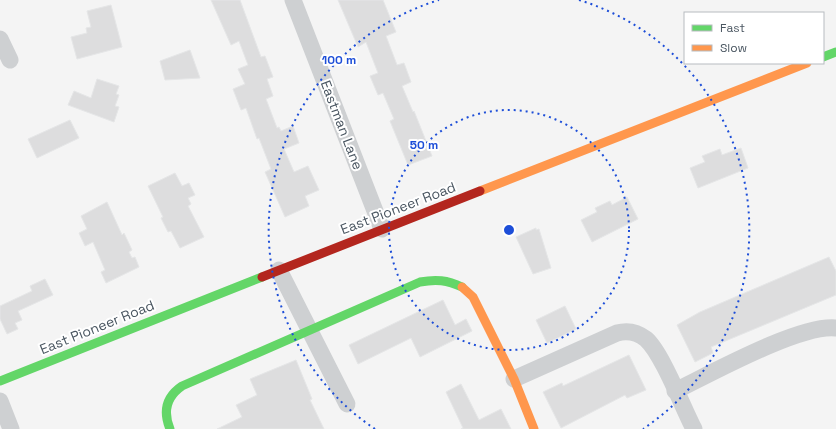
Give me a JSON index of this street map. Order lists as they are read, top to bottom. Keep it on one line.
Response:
{"streets":{"main road":["East Pioneer Road"],"street":["Eastman Lane"]},"crossings":[["Eastman Lane","East Pioneer Road"]],"legend":["Fast","Slow"],"rings":["100 m","50 m"]}
